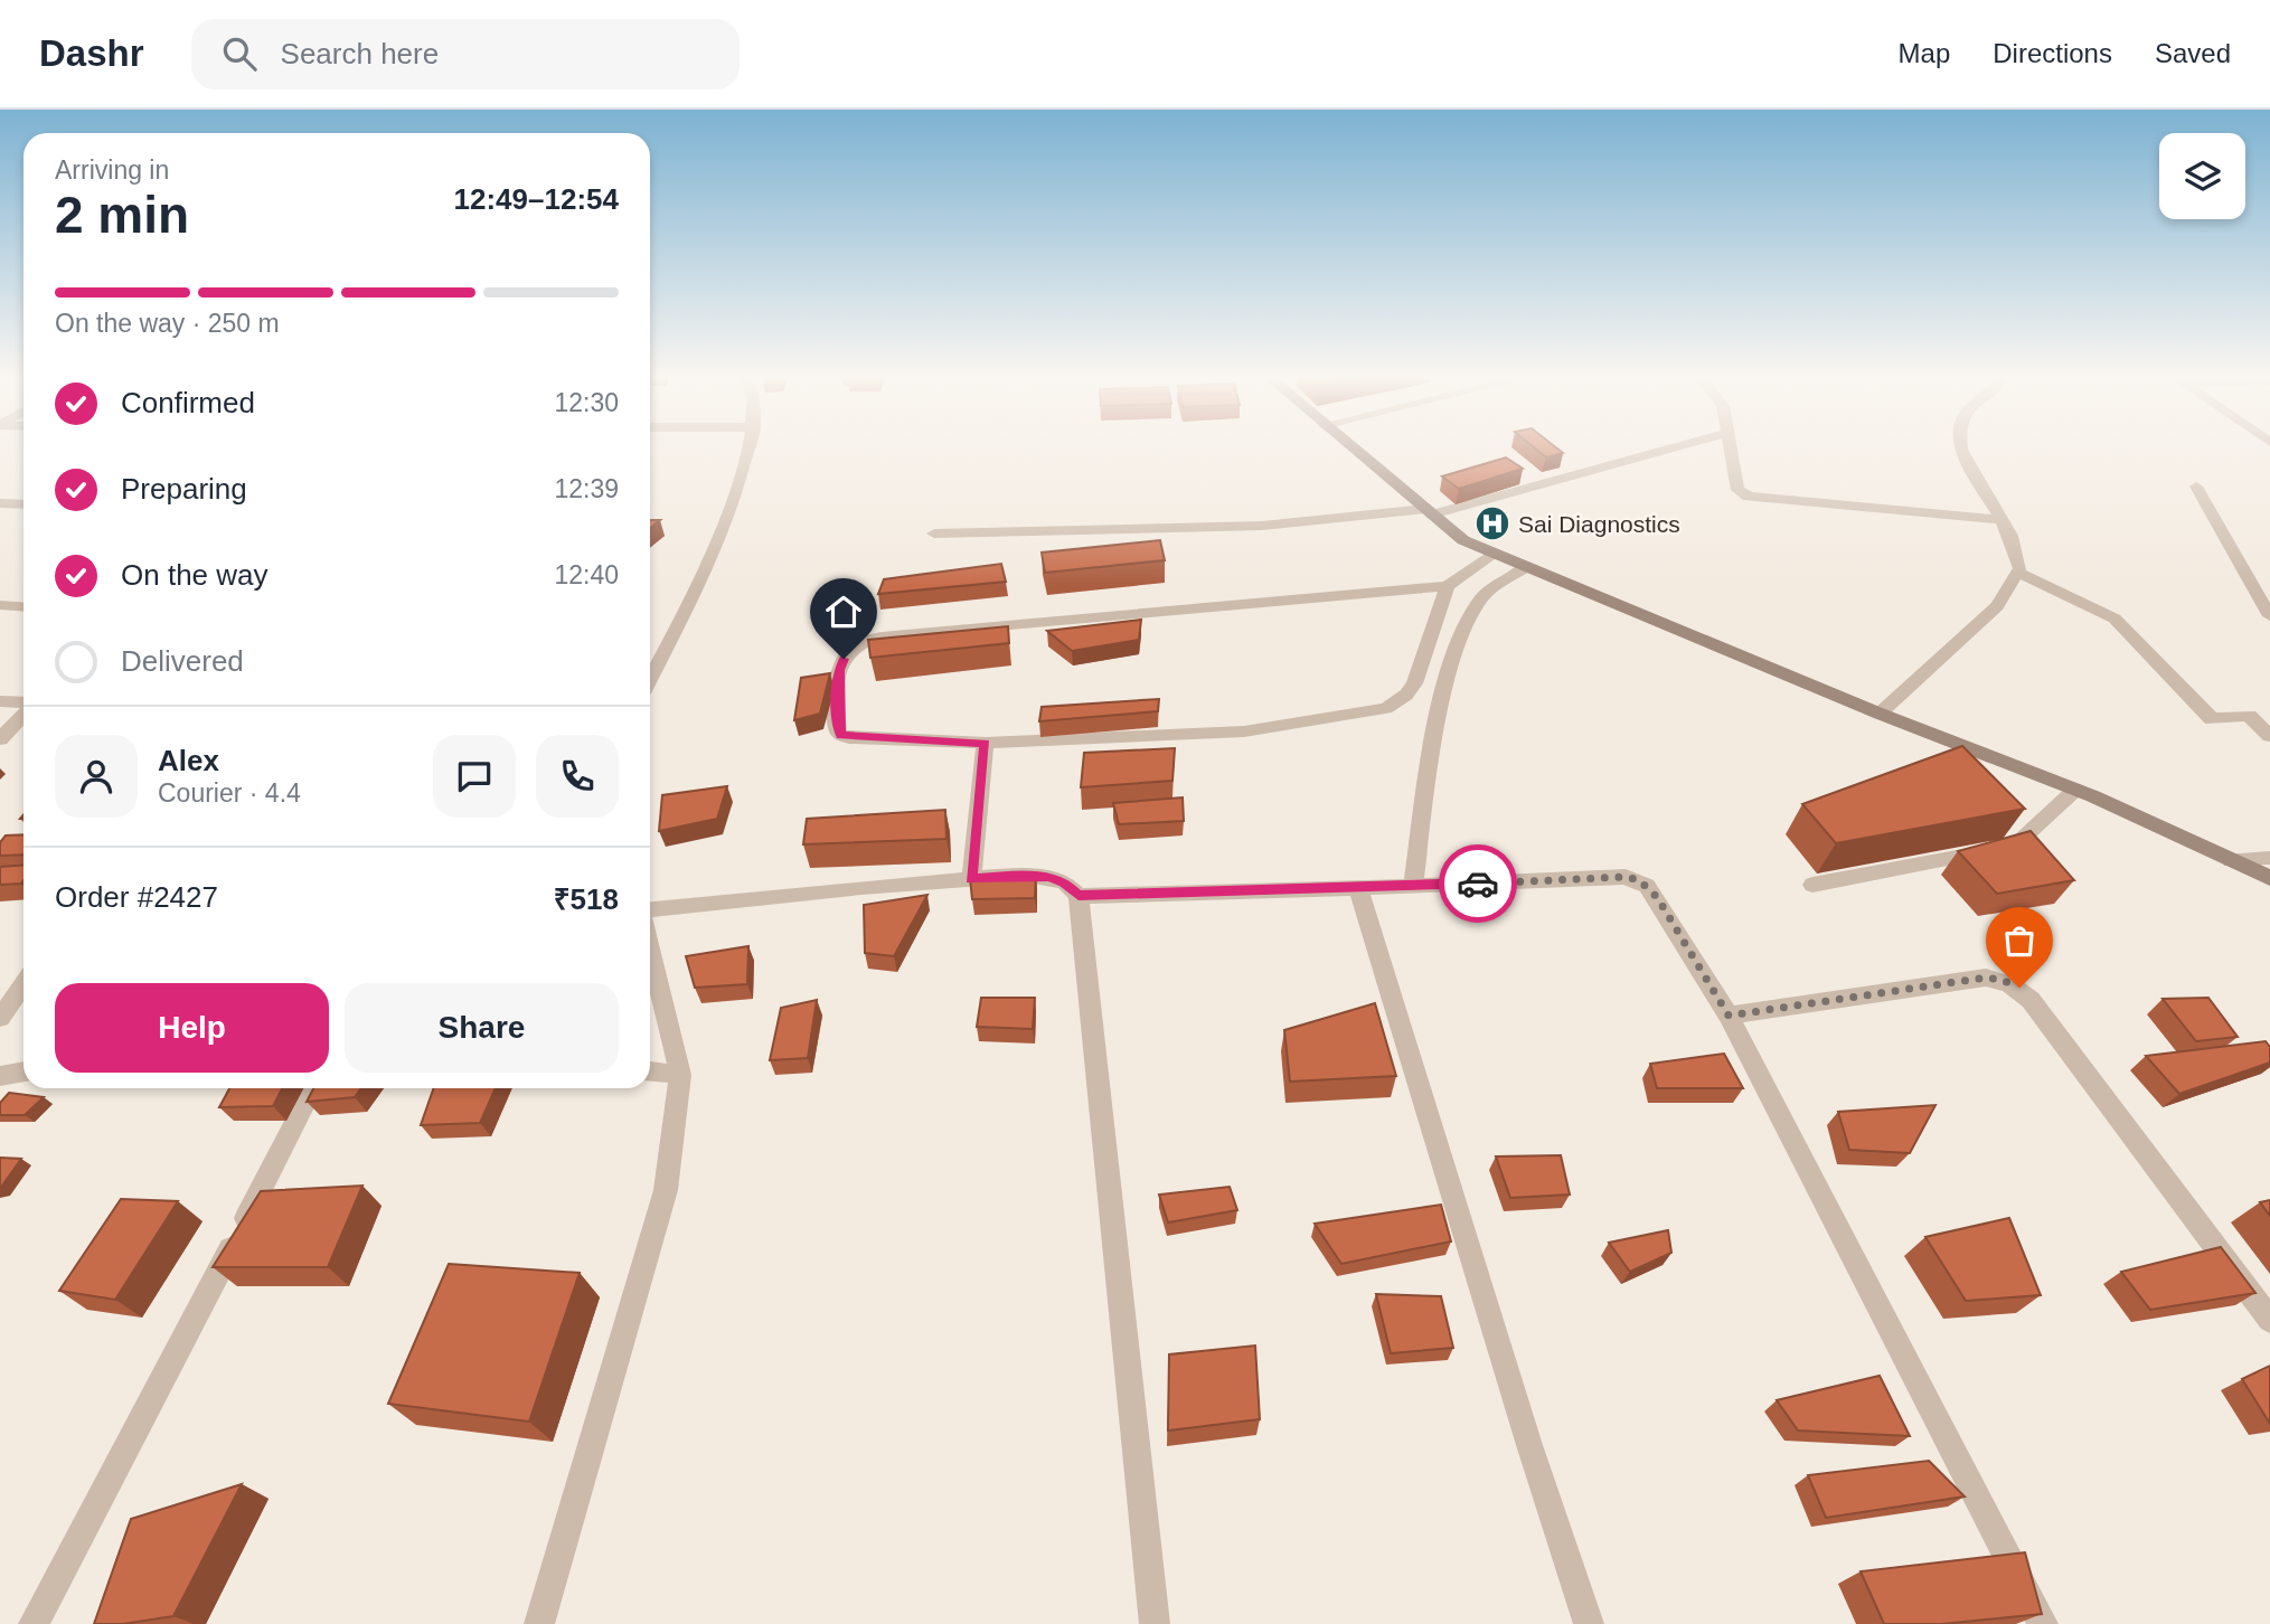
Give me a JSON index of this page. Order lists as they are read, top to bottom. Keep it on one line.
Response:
{"places":{"hospital":["Sai Diagnostics"]},"page":{"header":"Dashr","search":"Search here","nav":["Map","Directions","Saved"],"heading":["2 min","Arriving in","12:49–12:54"],"panel":["Alex","Courier · 4.4","Order #2427","₹518"],"bar":"On the way · 250 m","list":[["Confirmed","12:30"],["Preparing","12:39"],["On the way","12:40"],"Delivered"],"buttons":["Help","Share"]}}
